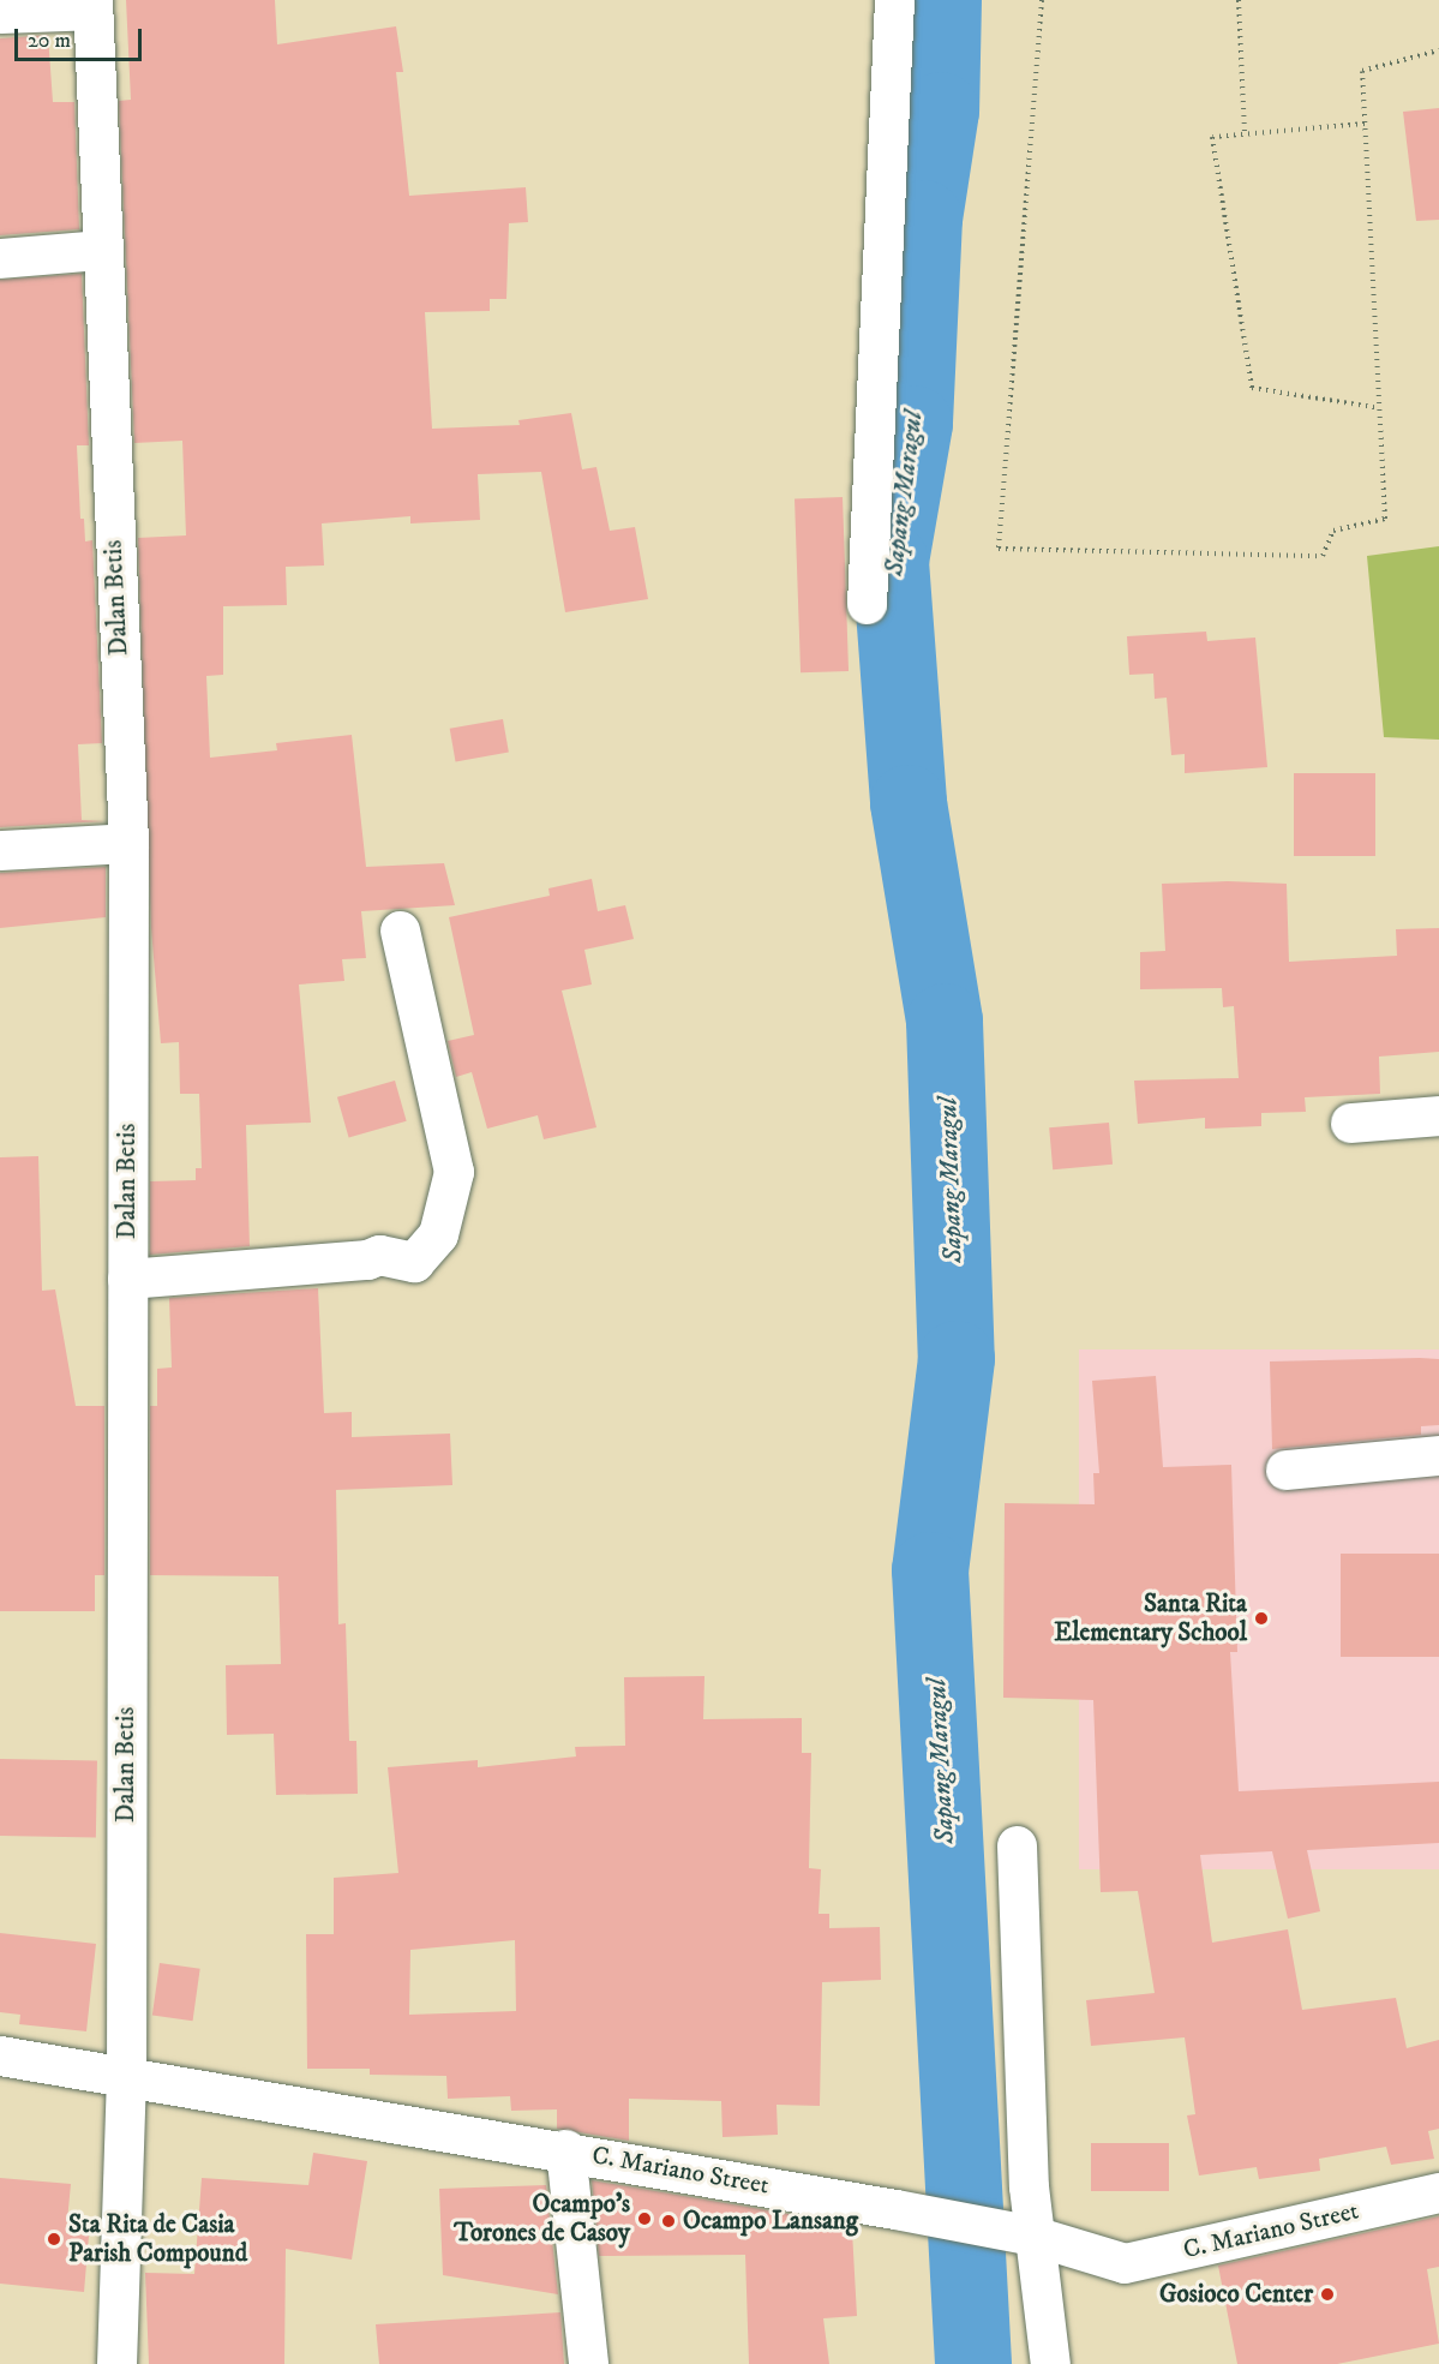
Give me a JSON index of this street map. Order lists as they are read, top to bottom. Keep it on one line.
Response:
{"streets":{"street":["Dalan Betis","C. Mariano Street"]},"crossings":[["Dalan Betis","C. Mariano Street"]],"water":["Sapang Maragul"],"places":["Santa Rita Elementary School","Ocampo's Torones de Casoy","Ocampo Lansang","Sta Rita de Casia Parish Compound","Gosioco Center"],"scale_bar":"20 m"}
